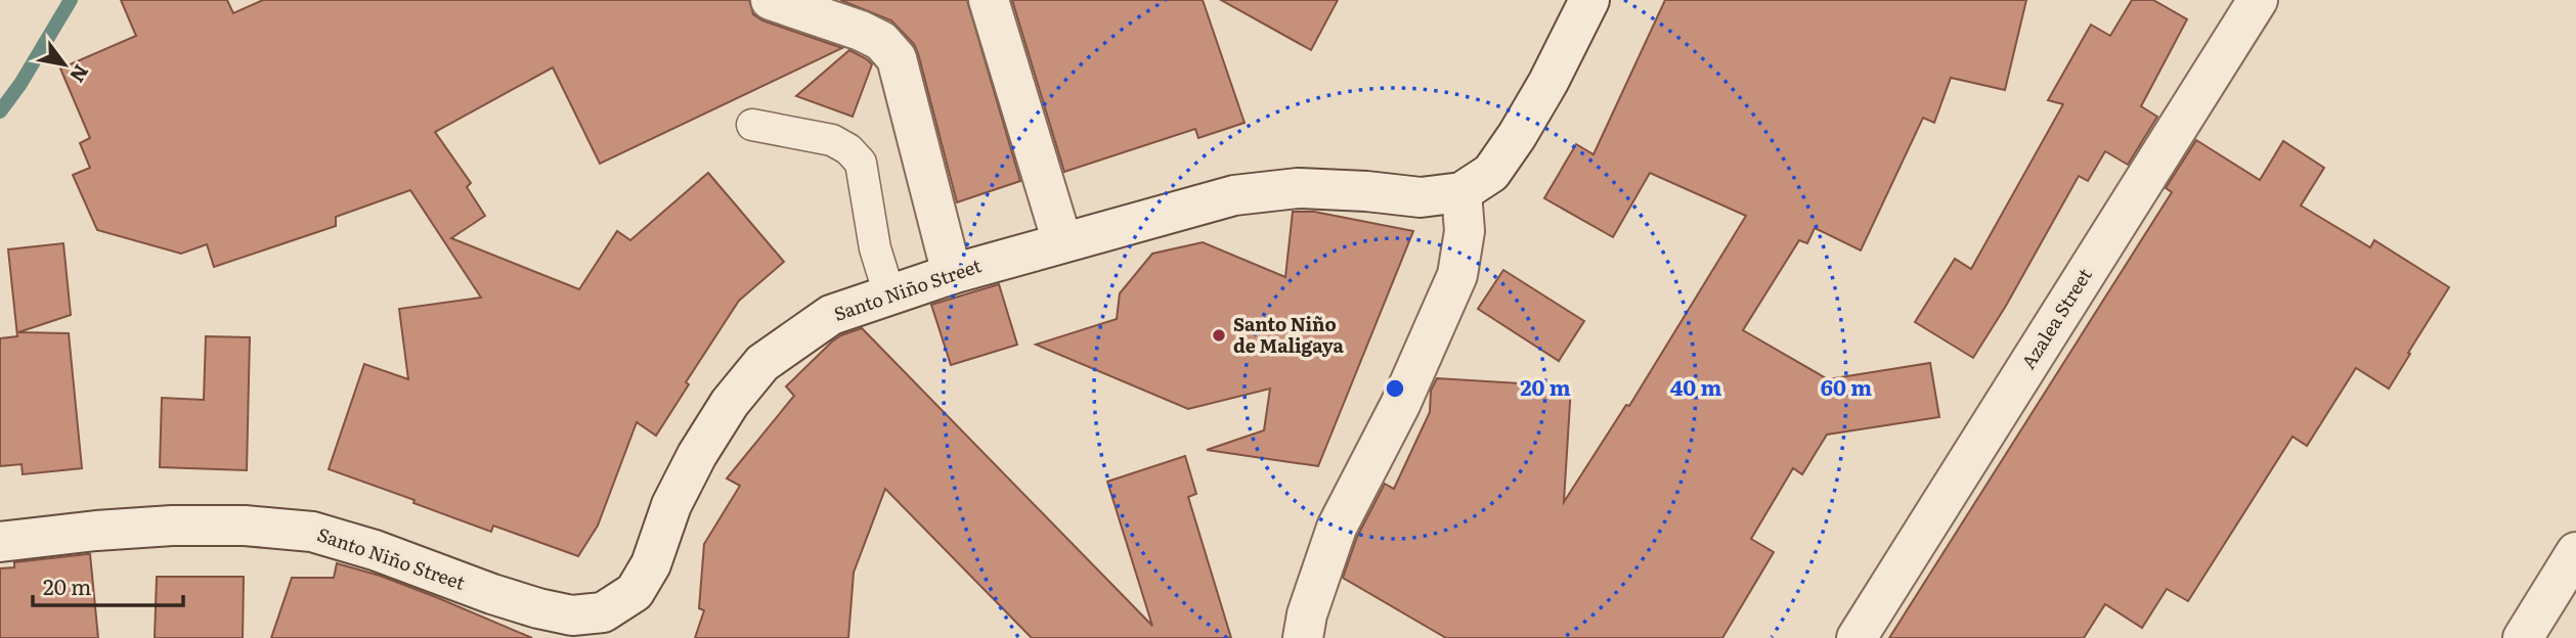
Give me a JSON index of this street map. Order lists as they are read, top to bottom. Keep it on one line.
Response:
{"streets":{"street":["Santo Niño Street","Azalea Street"]},"places":["Santo Niño de Maligaya"],"scale_bar":"20 m","north":"bottom right","rings":["20 m","40 m","60 m"]}
